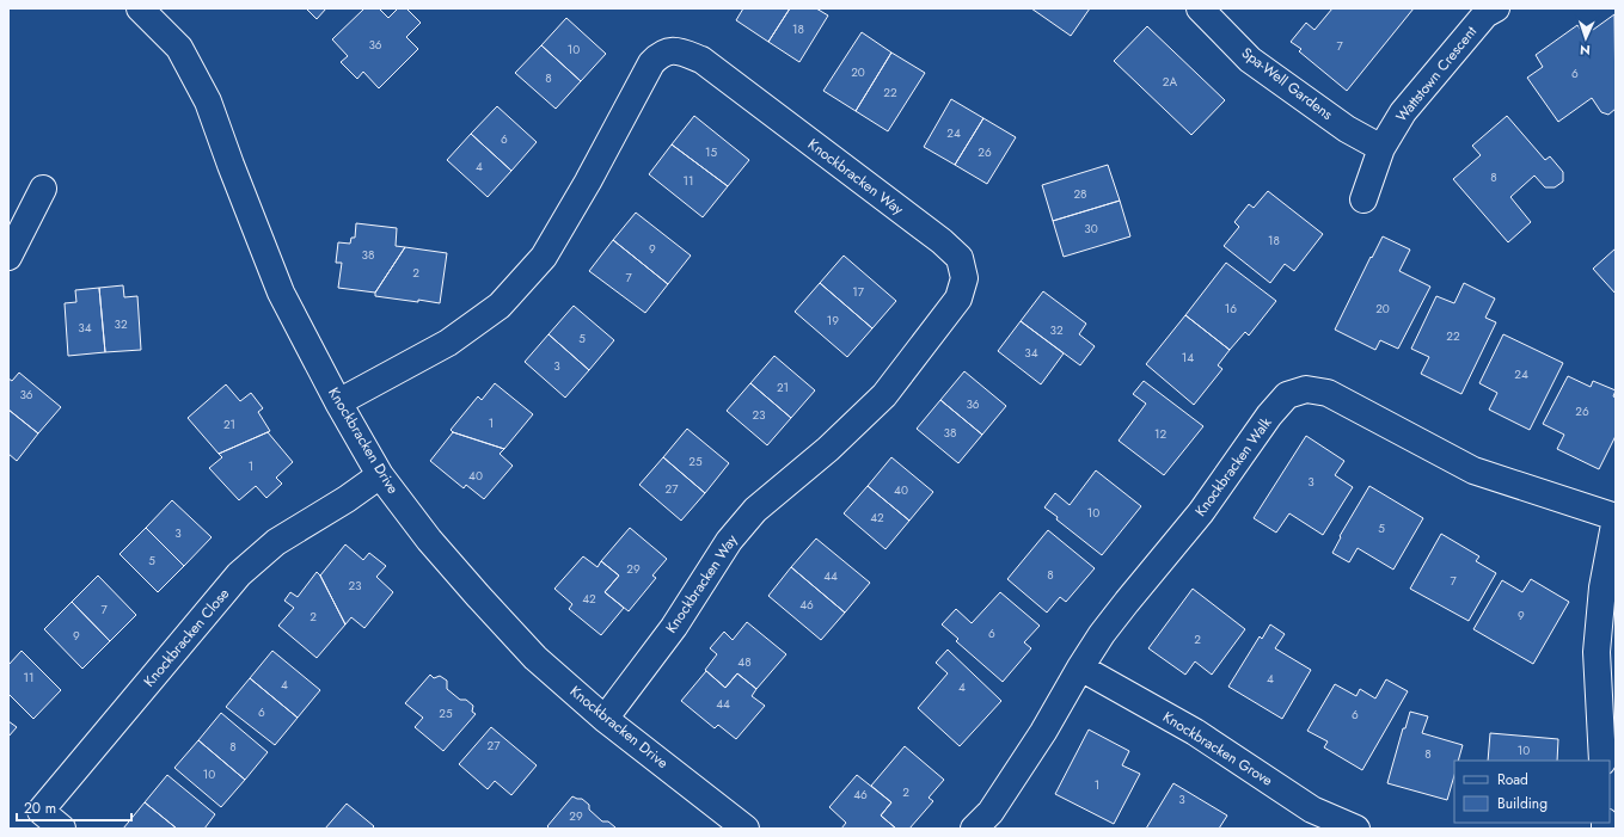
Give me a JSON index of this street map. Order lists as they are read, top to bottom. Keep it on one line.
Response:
{"streets":{"street":["Wattstown Crescent","Spa-Well Gardens","Knockbracken Way","Knockbracken Drive","Knockbracken Walk","Knockbracken Close","Knockbracken Grove"]},"crossings":[["Wattstown Crescent","Spa-Well Gardens"],["Knockbracken Way","Knockbracken Drive"],["Knockbracken Drive","Knockbracken Close"],["Knockbracken Walk","Knockbracken Grove"]],"house_numbers":["18","36","7","10","20","6","8","2A","22","24","6","15","26","4","8","11","28","30","18","9","38","2","7","17","16","20","19","32","34","32","22","5","34","14","3","24","21","36","36","26","23","1","21","38","12","25","1","40","3","27","40","10","42","5","3","5","29","8","44","7","23","42","46","7","9","2","6","9","2","48","11","4","4","4","44","6","25","6","27","8","10","8","10","1","2","46","3","29"],"legend":["Road","Building"],"scale_bar":"20 m","north":"bottom"}
